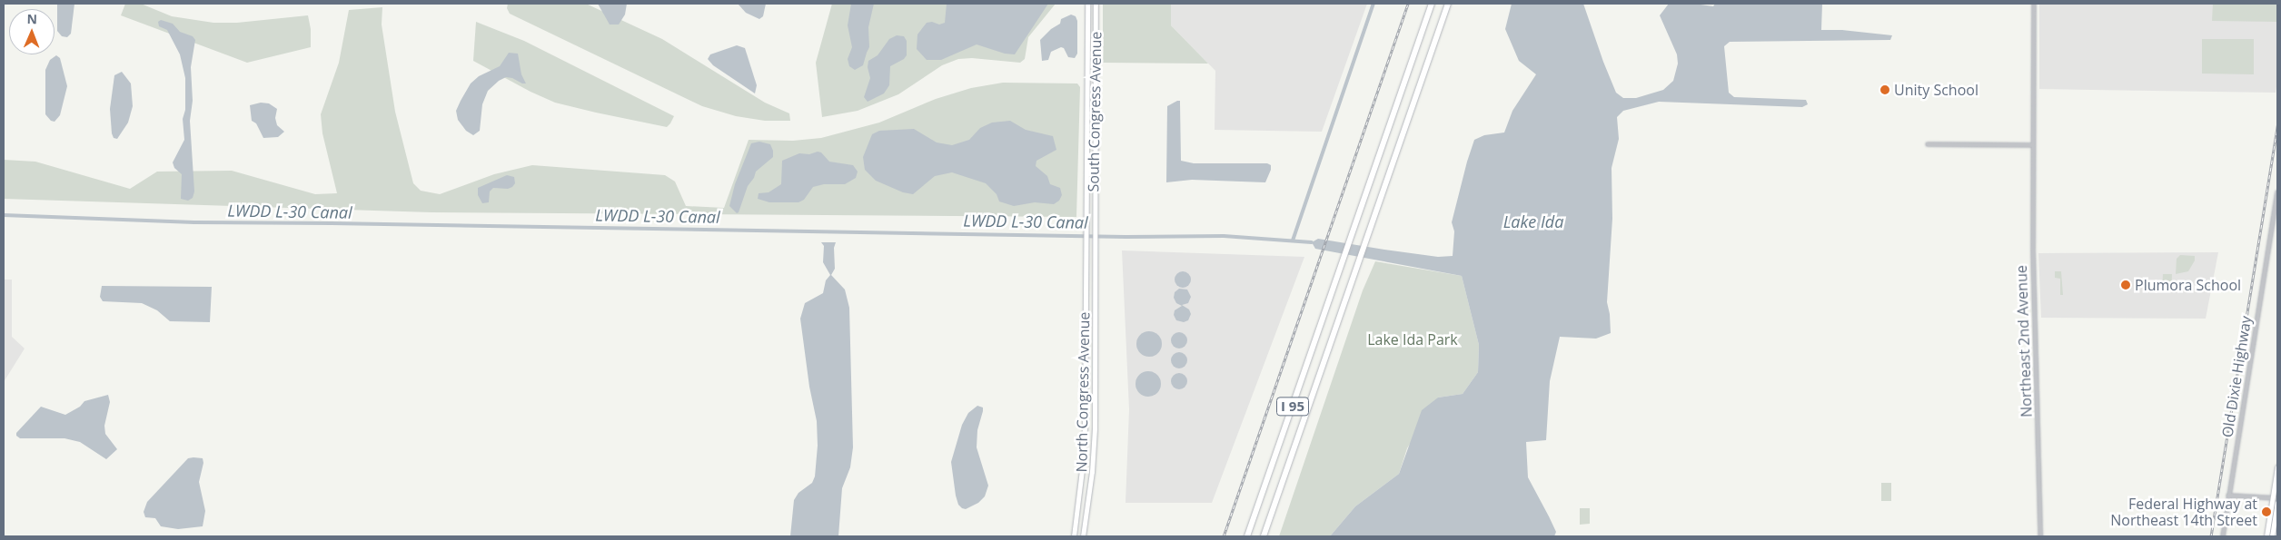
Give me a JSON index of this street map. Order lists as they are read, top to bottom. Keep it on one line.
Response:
{"streets":{"highway":["I 95"],"main road":["South Congress Avenue","North Congress Avenue"],"street":["Northeast 2nd Avenue","Old Dixie Highway"]},"crossings":[["South Congress Avenue","North Congress Avenue"]],"water":["LWDD L-30 Canal","Lake Ida"],"parks":["Lake Ida Park"],"places":["Unity School","Plumora School","Federal Highway at Northeast 14th Street"],"north":"top"}
